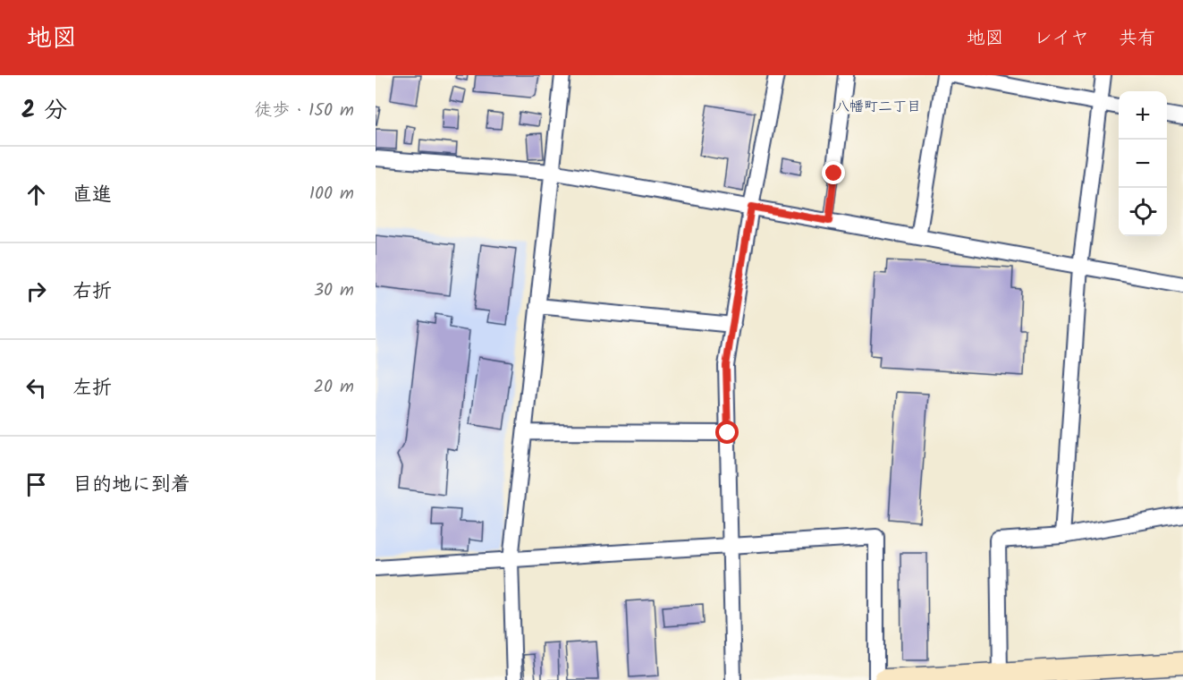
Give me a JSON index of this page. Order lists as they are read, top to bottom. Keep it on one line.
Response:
{"districts":["八幡町二丁目"],"page":{"header":"地図","nav":["地図","レイヤ","共有"],"heading":["2 分","徒歩 · 150 m"],"map_buttons":["+","−"],"list":[["直進","100 m"],["右折","30 m"],["左折","20 m"],"目的地に到着"]}}
